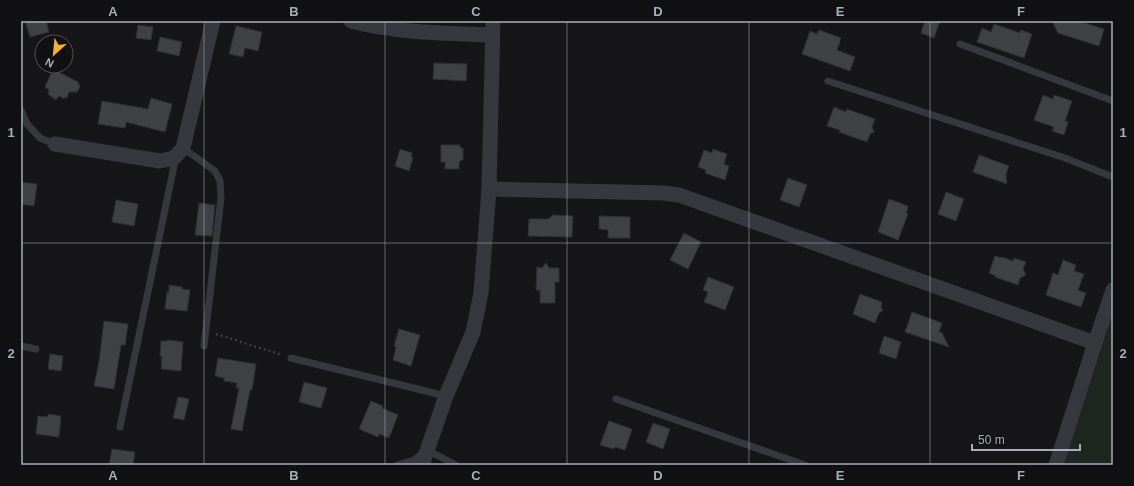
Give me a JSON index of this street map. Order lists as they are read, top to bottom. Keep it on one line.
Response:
{"scale_bar":"50 m","north":"bottom left","grid":{"columns":["A","B","C","D","E","F"],"rows":["1","2"]}}
